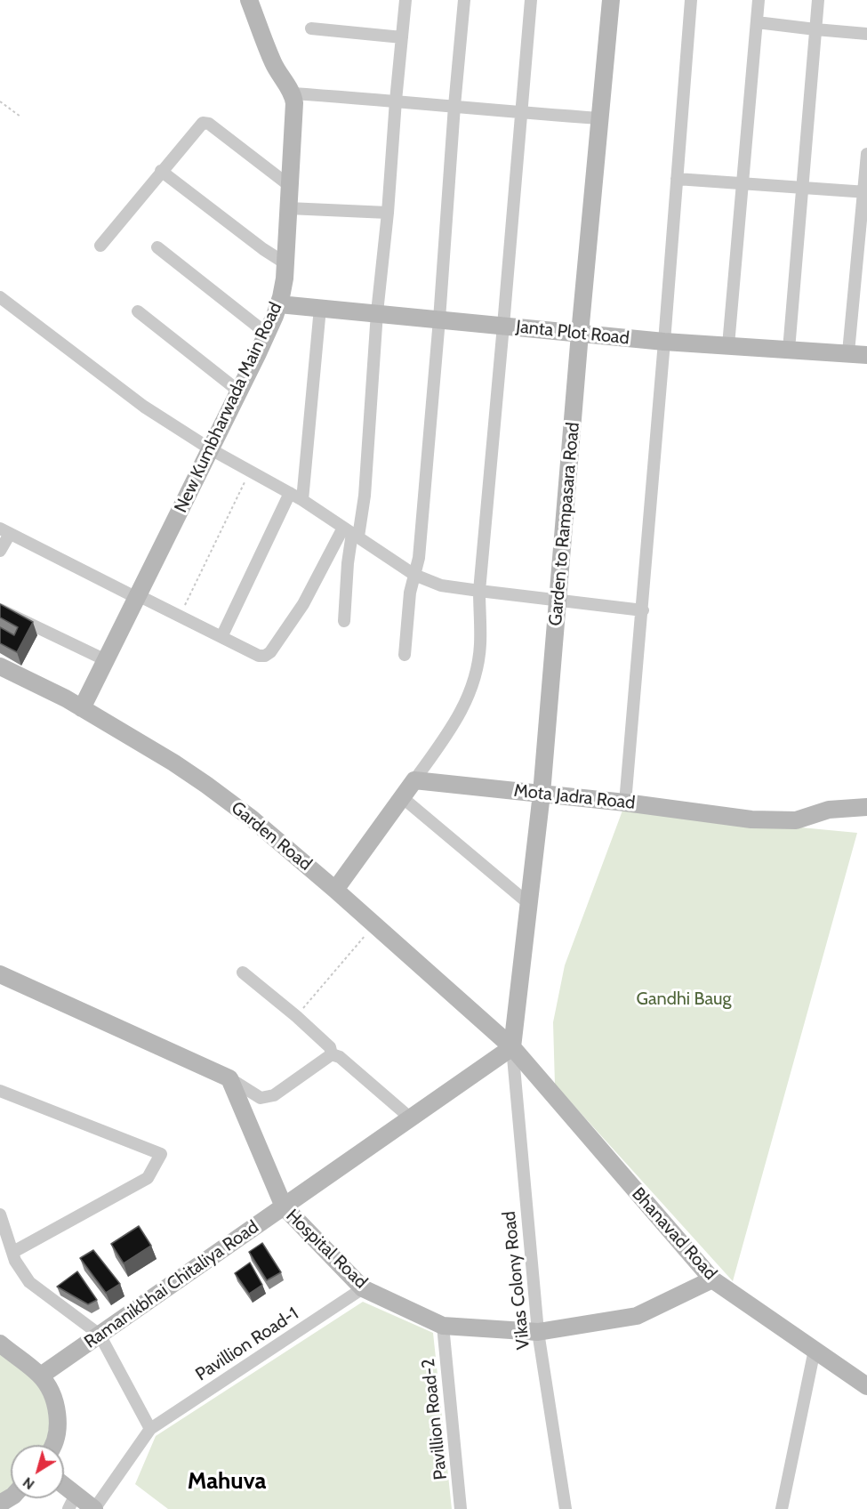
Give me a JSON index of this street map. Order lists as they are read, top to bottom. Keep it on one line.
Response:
{"streets":{"main road":["Janta Plot Road","New Kumbharwada Main Road","Garden to Rampasara Road","Mota Jadra Road","Garden Road","Bhanavad Road","Hospital Road","Ramanikbhai Chitaliya Road"],"street":["Vikas Colony Road","Pavillion Road-1","Pavillion Road-2"]},"crossings":[["Janta Plot Road","New Kumbharwada Main Road"],["Janta Plot Road","Garden to Rampasara Road"],["New Kumbharwada Main Road","Garden Road"],["Garden to Rampasara Road","Mota Jadra Road"],["Garden to Rampasara Road","Garden Road"],["Garden to Rampasara Road","Bhanavad Road"],["Garden to Rampasara Road","Vikas Colony Road"],["Garden to Rampasara Road","Ramanikbhai Chitaliya Road"],["Garden Road","Bhanavad Road"],["Garden Road","Vikas Colony Road"],["Garden Road","Ramanikbhai Chitaliya Road"],["Bhanavad Road","Hospital Road"],["Bhanavad Road","Vikas Colony Road"],["Bhanavad Road","Ramanikbhai Chitaliya Road"],["Hospital Road","Vikas Colony Road"],["Hospital Road","Ramanikbhai Chitaliya Road"],["Hospital Road","Pavillion Road-1"],["Hospital Road","Pavillion Road-2"],["Vikas Colony Road","Ramanikbhai Chitaliya Road"]],"districts":["Mahuva"],"parks":["Gandhi Baug"],"north":"bottom left"}
